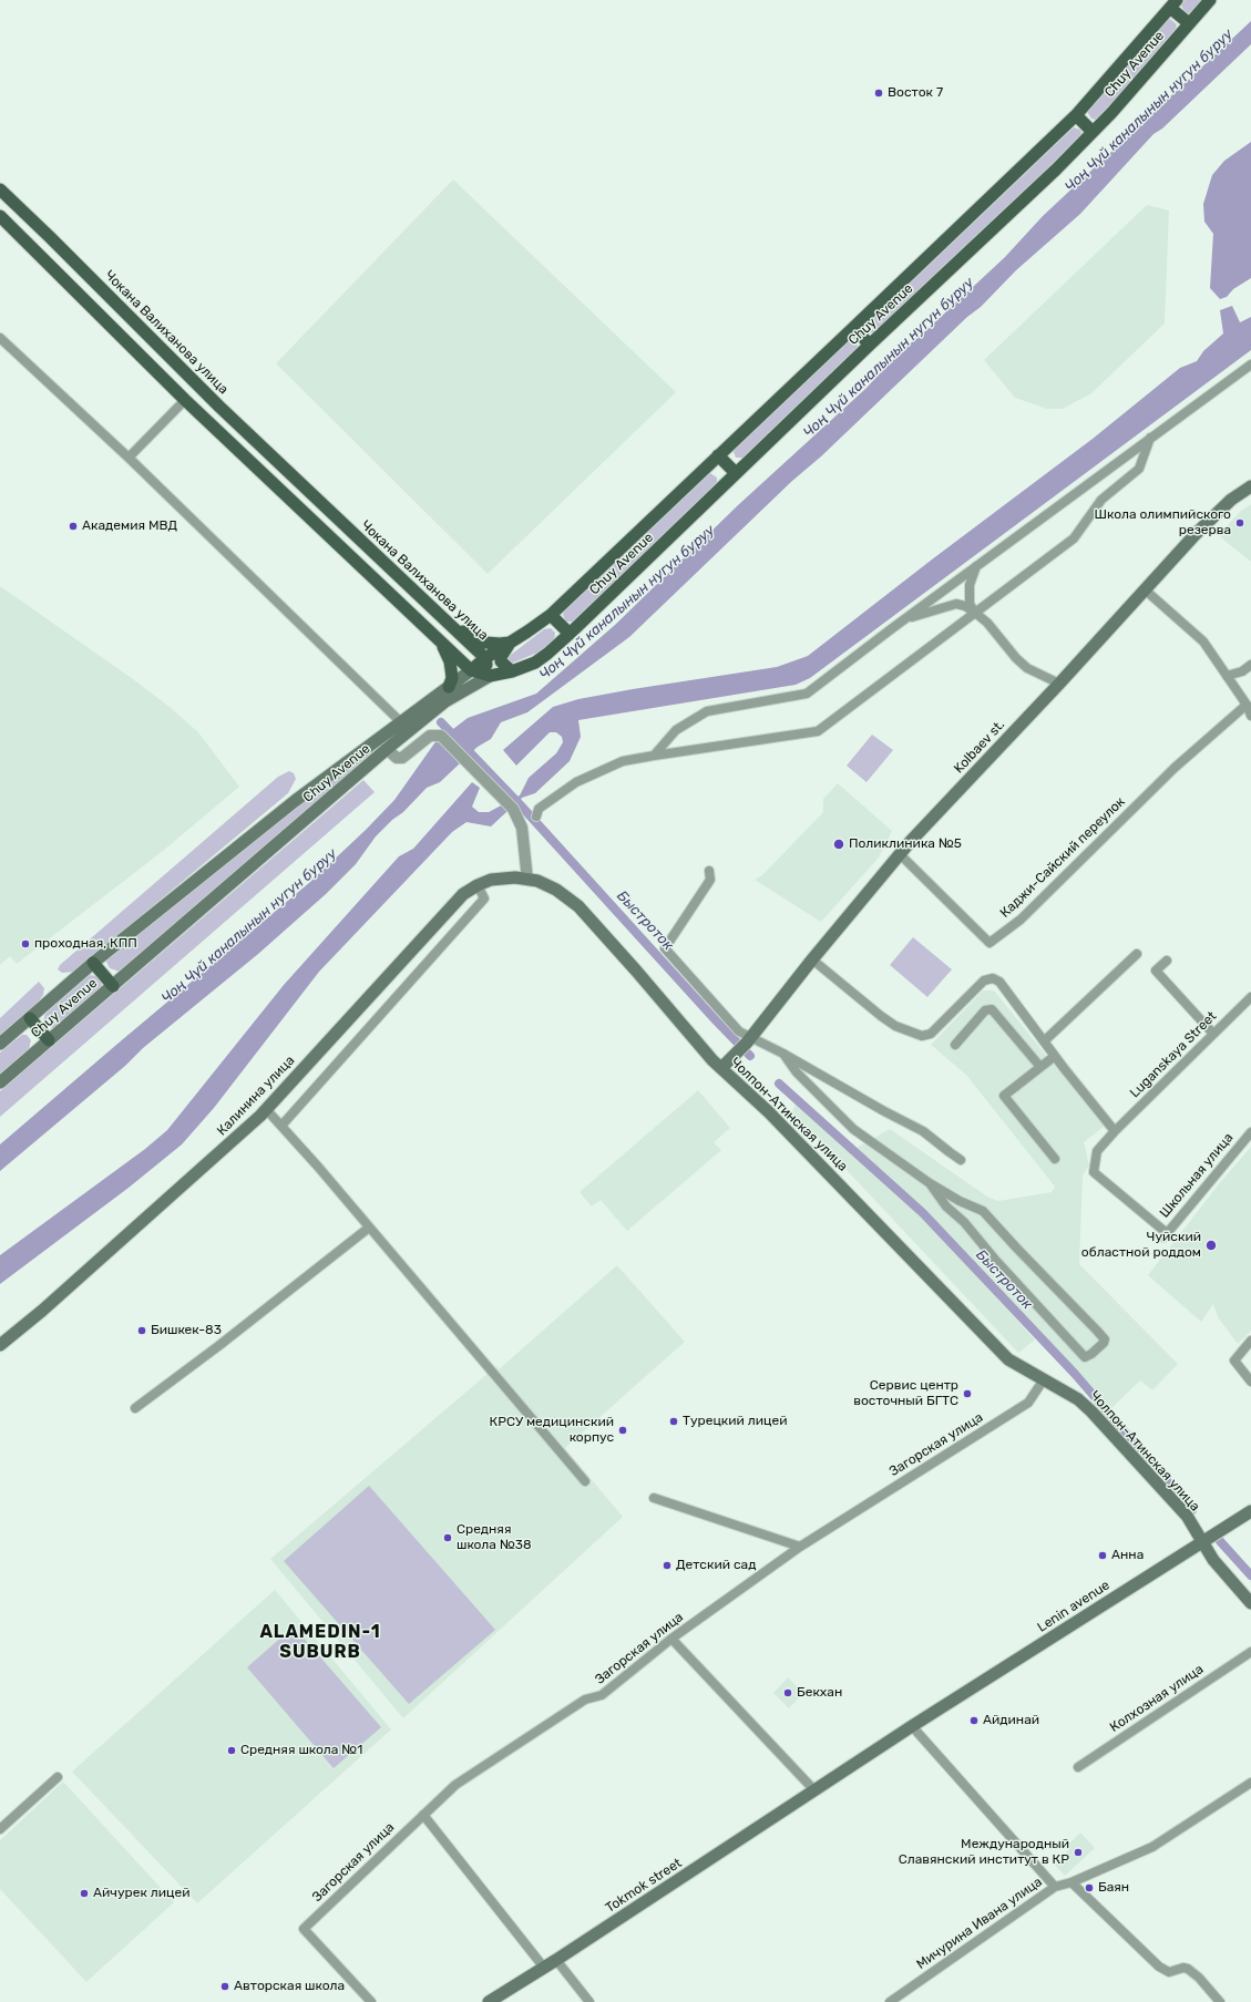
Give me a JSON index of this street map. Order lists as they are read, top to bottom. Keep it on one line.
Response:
{"streets":{"main road":["Chuy Avenue","Чокана Валиханова улица","Kolbaev st.","Калинина улица","Чолпон-Атинская улица","Lenin avenue","Tokmok street"],"street":["Каджи-Сайский переулок","Luganskaya Street","Школьная улица","Загорская улица","Колхозная улица","Мичурина Ивана улица"]},"crossings":[["Chuy Avenue","Чокана Валиханова улица"],["Kolbaev st.","Каджи-Сайский переулок"],["Kolbaev st.","Чолпон-Атинская улица"],["Luganskaya Street","Школьная улица"],["Калинина улица","Чолпон-Атинская улица"],["Чолпон-Атинская улица","Загорская улица"],["Чолпон-Атинская улица","Lenin avenue"],["Lenin avenue","Tokmok street"]],"districts":["ALAMEDIN-1 SUBURB"],"water":["Чоң Чүй каналынын нугун буруу","Быстроток"],"places":["Восток 7","Школа олимпийского резерва","Академия МВД","Поликлиника №5","проходная, КПП","Чуйский областной роддом","Бишкек-83","Сервис центр восточный БГТС","Турецкий лицей","КРСУ медицинский корпус","Средняя школа №38","Анна","Детский сад","Бекхан","Айдинай","Средняя школа №1","Международный Славянский институт в КР","Баян","Айчурек лицей","Авторская школа"]}
